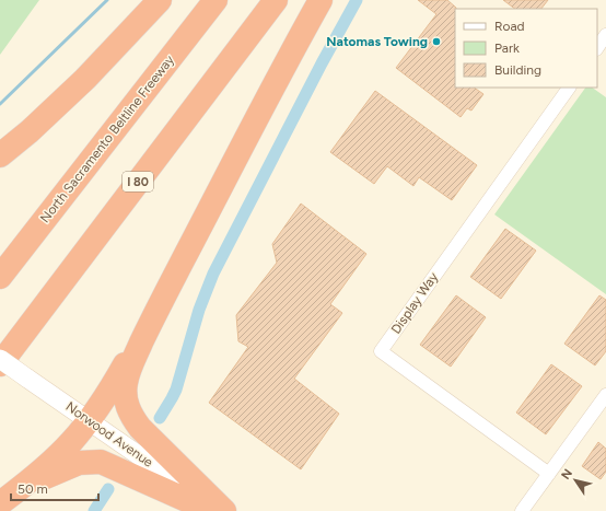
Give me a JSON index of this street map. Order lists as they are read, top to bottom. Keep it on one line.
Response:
{"streets":{"highway":["North Sacramento Beltline Freeway","I 80"],"main road":["Norwood Avenue"],"street":["Display Way"]},"places":["Natomas Towing"],"legend":["Road","Park","Building"],"scale_bar":"50 m","north":"top left"}
